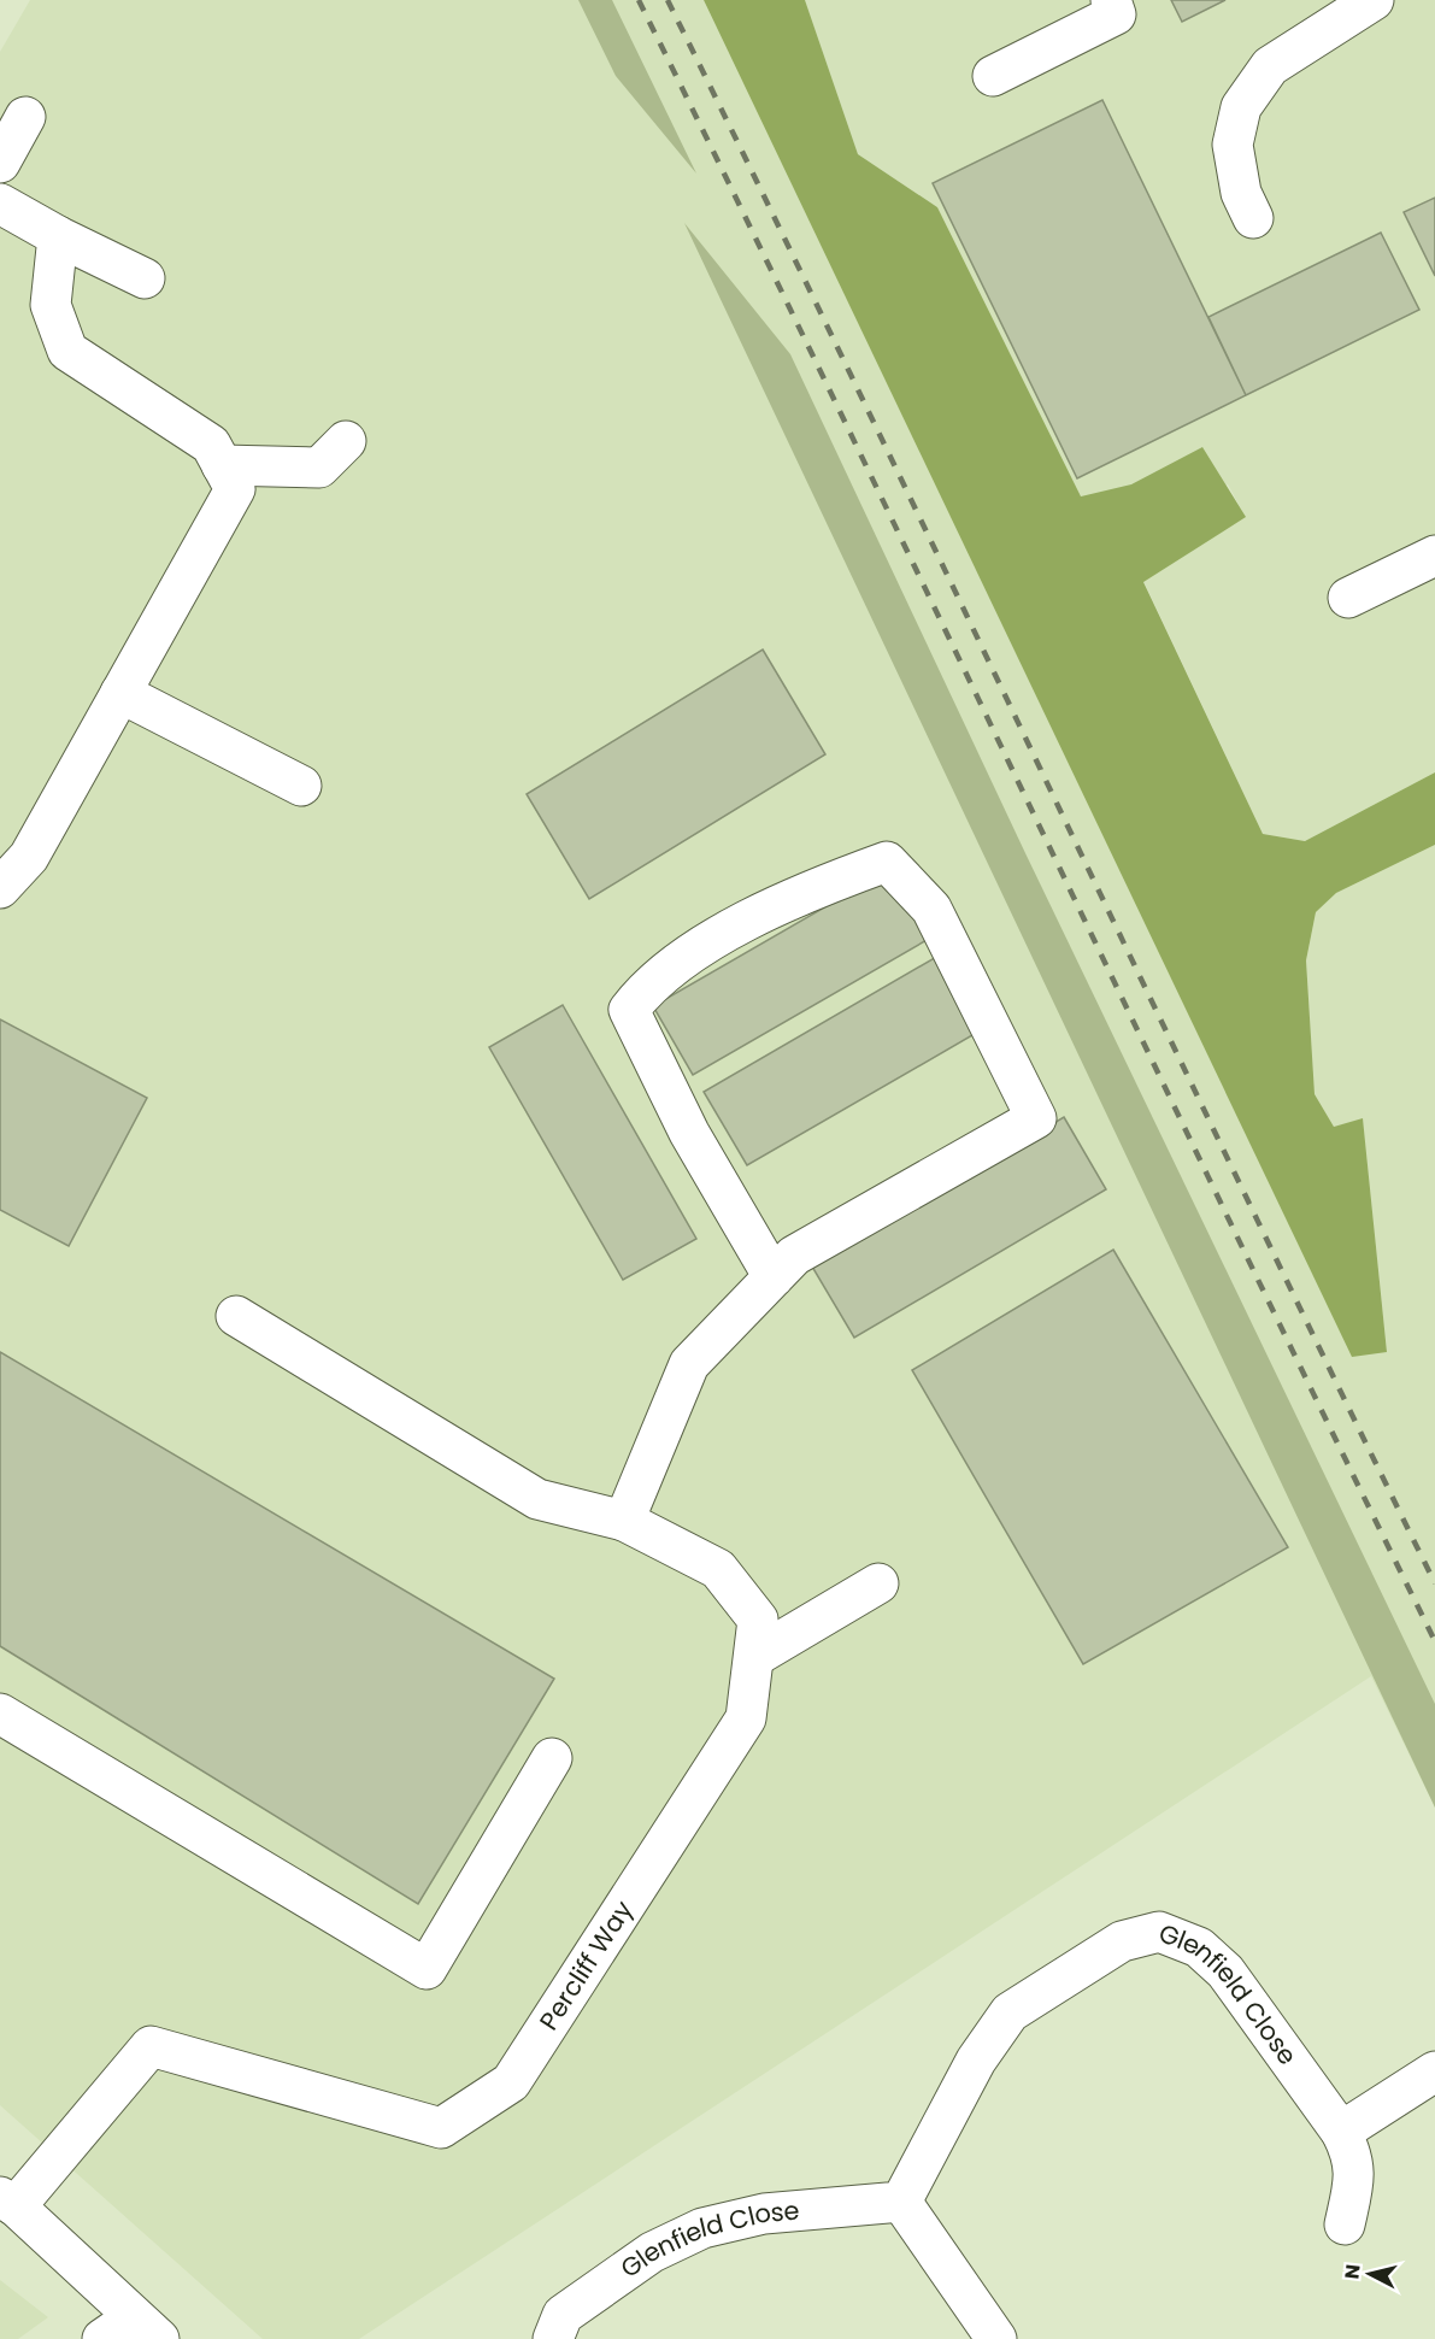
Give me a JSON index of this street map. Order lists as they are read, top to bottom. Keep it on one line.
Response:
{"streets":{"street":["Percliff Way","Glenfield Close"]},"north":"left"}
